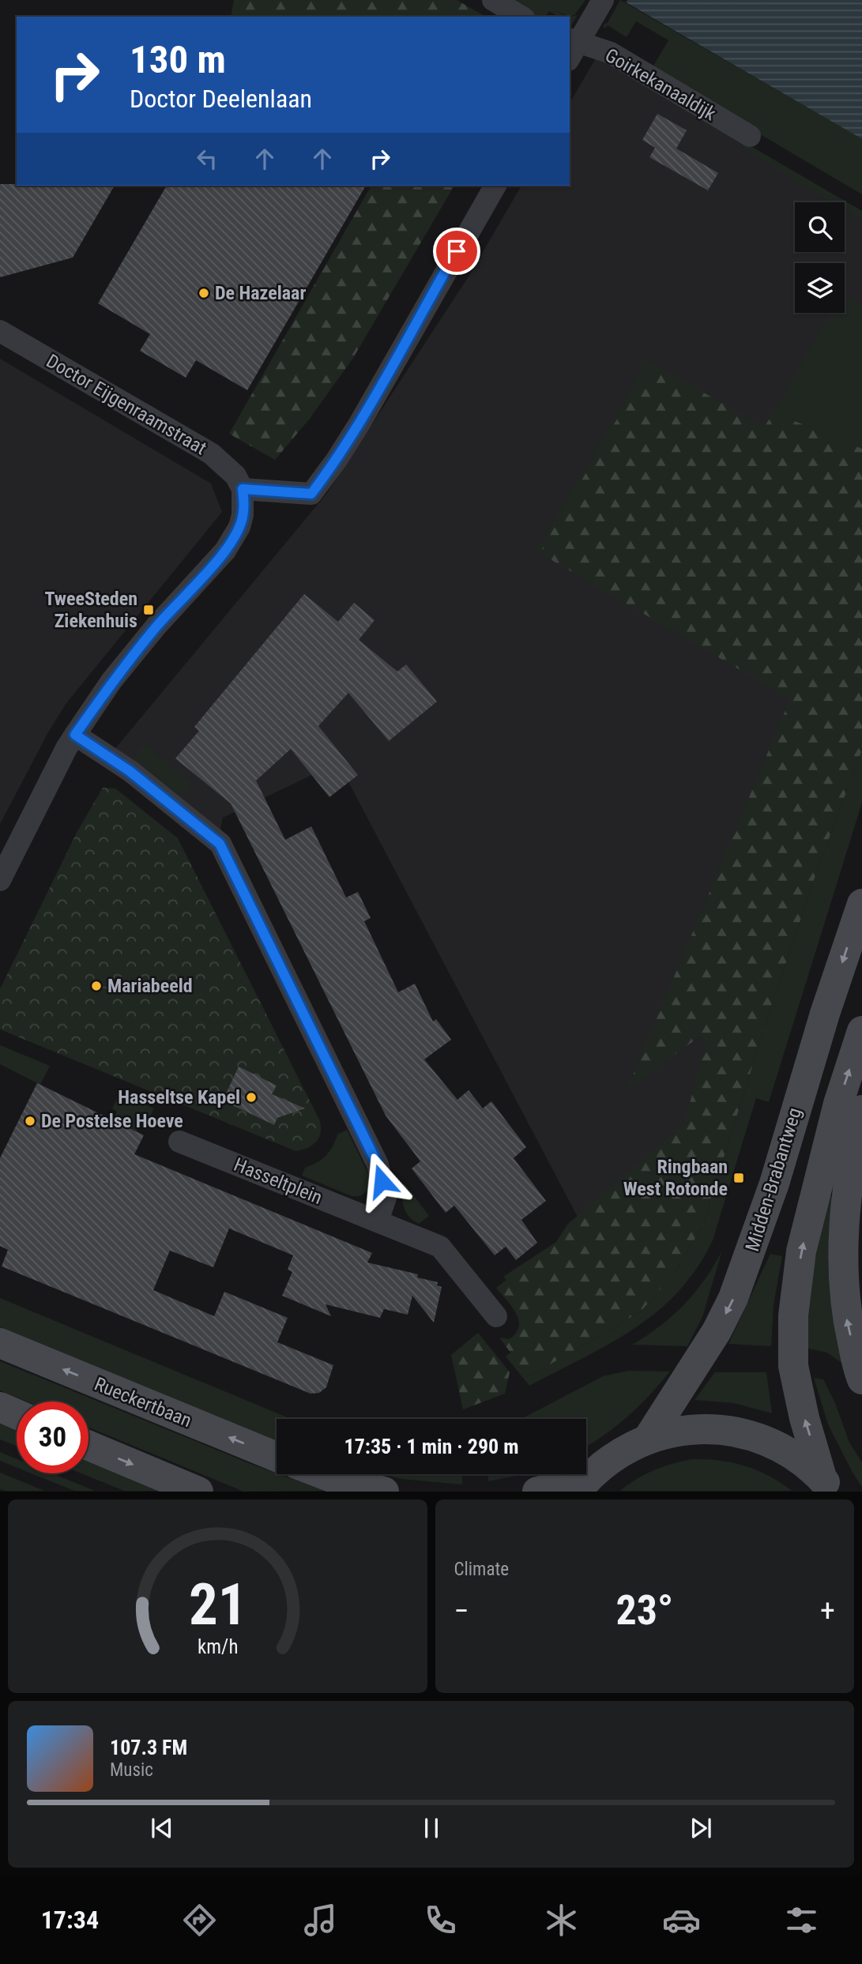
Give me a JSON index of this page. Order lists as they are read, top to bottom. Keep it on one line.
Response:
{"streets":{"main road":["Midden-Brabantweg","Rueckertbaan"],"street":["Goirkekanaaldijk","Doctor Eijgenraamstraat","Hasseltplein"]},"places":{"other":["De Hazelaar","Mariabeeld","Hasseltse Kapel","De Postelse Hoeve"],"transit":["TweeSteden Ziekenhuis","Ringbaan West Rotonde"]},"page":{"turn":["130 m","Doctor Deelenlaan"],"limit":"30","trip":"17:35 · 1 min · 290 m","tile":"Climate","heat":["−","23°","+"],"song":["107.3 FM","Music"],"tabs":"17:34","gauge":["21","km/h"]}}
